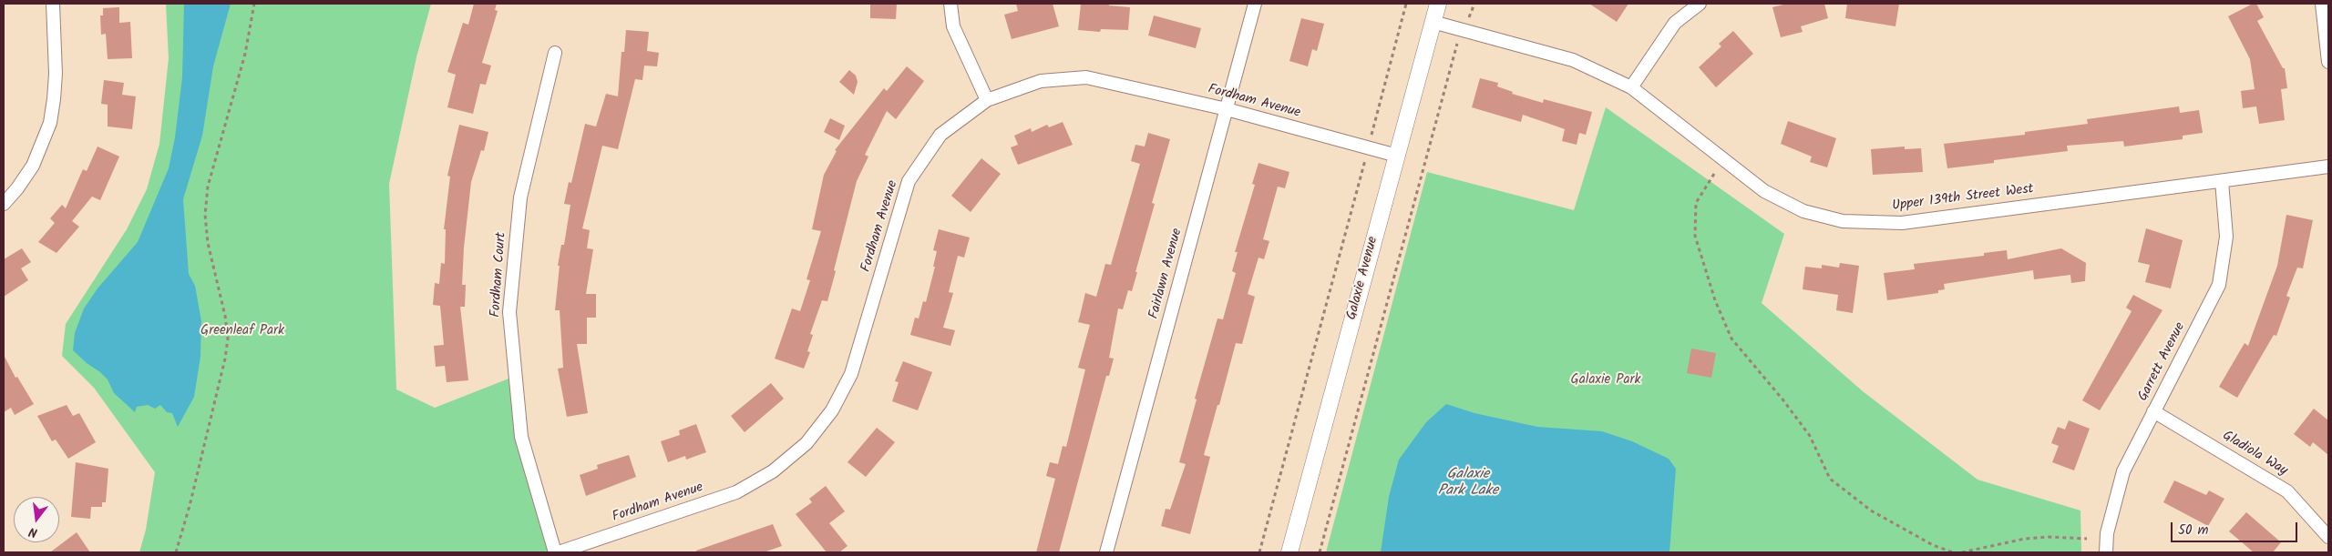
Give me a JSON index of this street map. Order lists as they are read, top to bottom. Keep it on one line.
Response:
{"streets":{"street":["Fordham Avenue","Upper 139th Street West","Fairlawn Avenue","Fordham Court","Galaxie Avenue","Garrett Avenue","Gladiola Way"]},"crossings":[["Fordham Avenue","Fairlawn Avenue"],["Fordham Avenue","Galaxie Avenue"],["Upper 139th Street West","Galaxie Avenue"],["Upper 139th Street West","Garrett Avenue"],["Garrett Avenue","Gladiola Way"]],"water":["Galaxie Park Lake"],"parks":["Greenleaf Park","Galaxie Park"],"scale_bar":"50 m","north":"bottom"}
